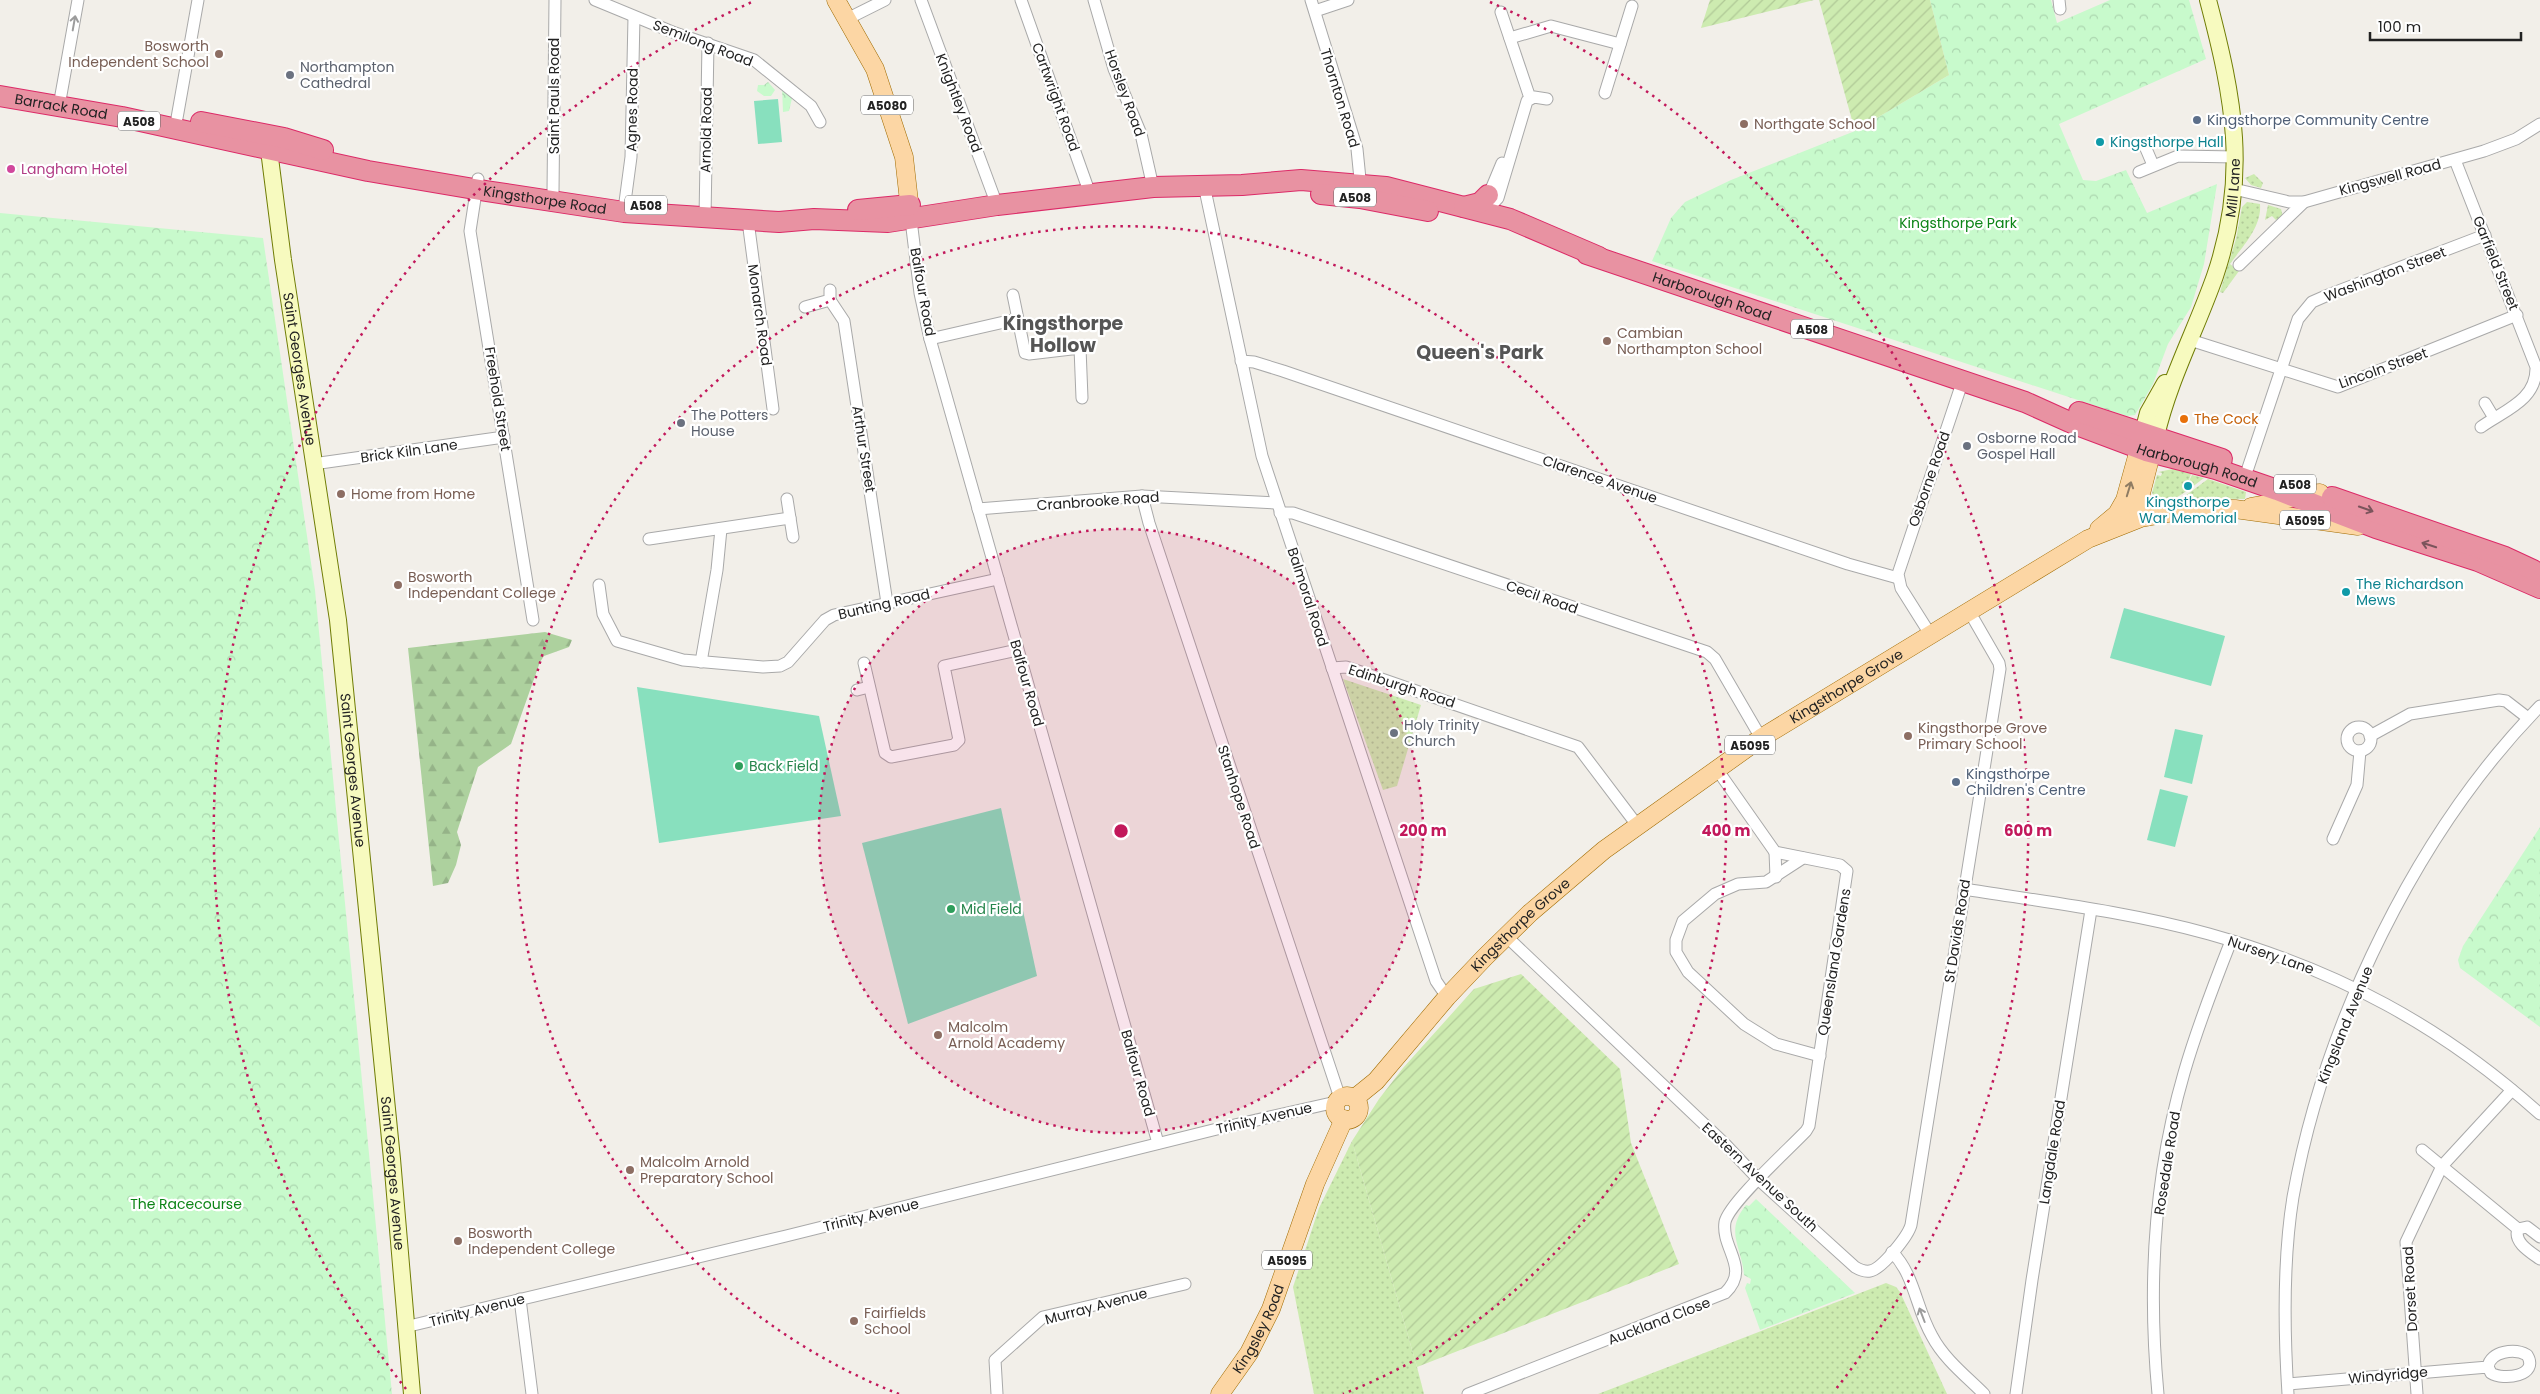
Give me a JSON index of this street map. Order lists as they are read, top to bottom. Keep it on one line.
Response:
{"streets":{"highway":["Barrack Road","A508","Kingsthorpe Road","Harborough Road"],"main road":["A5080","A5095","Kingsthorpe Grove","Kingsley Road"],"street":["Semilong Road","Horsley Road","Saint Pauls Road","Cartwright Road","Thornton Road","Knightley Road","Agnes Road","Arnold Road","Kingswell Road","Mill Lane","Garfield Street","Washington Street","Balfour Road","Monarch Road","Lincoln Street","Saint Georges Avenue","Freehold Street","Arthur Street","Brick Kiln Lane","Clarence Avenue","Osborne Road","Cranbrooke Road","Balmoral Road","Cecil Road","Bunting Road","Edinburgh Road","Stanhope Road","St Davids Road","Nursery Lane","Queensland Gardens","Kingsland Avenue","Trinity Avenue","Langdale Road","Rosedale Road","Eastern Avenue South","Dorset Road","Murray Avenue","Auckland Close","Windyridge"]},"crossings":[["Semilong Road","Agnes Road"],["Semilong Road","Arnold Road"],["Horsley Road","A508"],["Saint Pauls Road","Kingsthorpe Road"],["Cartwright Road","A508"],["Thornton Road","A508"],["Knightley Road","A508"],["A5080","A508"],["A5080","Kingsthorpe Road"],["A5080","Balfour Road"],["Barrack Road","Kingsthorpe Road"],["Barrack Road","Saint Georges Avenue"],["Barrack Road","Freehold Street"],["Agnes Road","Kingsthorpe Road"],["A508","Kingsthorpe Road"],["A508","Balfour Road"],["A508","Harborough Road"],["A508","Balmoral Road"],["Arnold Road","Kingsthorpe Road"],["Kingswell Road","Mill Lane"],["Kingswell Road","Garfield Street"],["Mill Lane","Harborough Road"],["Mill Lane","Lincoln Street"],["Mill Lane","A5095"],["Kingsthorpe Road","Balfour Road"],["Kingsthorpe Road","Monarch Road"],["Kingsthorpe Road","Freehold Street"],["Garfield Street","Washington Street"],["Garfield Street","Lincoln Street"],["Washington Street","Harborough Road"],["Washington Street","Lincoln Street"],["Balfour Road","Cranbrooke Road"],["Balfour Road","Bunting Road"],["Balfour Road","Trinity Avenue"],["Harborough Road","Osborne Road"],["Harborough Road","A5095"],["Harborough Road","Kingsthorpe Grove"],["Saint Georges Avenue","Brick Kiln Lane"],["Saint Georges Avenue","Trinity Avenue"],["Freehold Street","Brick Kiln Lane"],["Arthur Street","Bunting Road"],["Clarence Avenue","Osborne Road"],["Clarence Avenue","Balmoral Road"],["Cranbrooke Road","Balmoral Road"],["Cranbrooke Road","Cecil Road"],["Cranbrooke Road","Stanhope Road"],["A5095","Kingsthorpe Grove"],["Balmoral Road","Cecil Road"],["Balmoral Road","Edinburgh Road"],["Balmoral Road","Kingsthorpe Grove"],["Cecil Road","Kingsthorpe Grove"],["Edinburgh Road","Kingsthorpe Grove"],["Kingsthorpe Grove","Stanhope Road"],["Kingsthorpe Grove","St Davids Road"],["Kingsthorpe Grove","Trinity Avenue"],["Kingsthorpe Grove","Eastern Avenue South"],["Kingsthorpe Grove","Kingsley Road"],["Stanhope Road","Trinity Avenue"],["Stanhope Road","Kingsley Road"],["St Davids Road","Nursery Lane"],["St Davids Road","Eastern Avenue South"],["Nursery Lane","Kingsland Avenue"],["Nursery Lane","Langdale Road"],["Nursery Lane","Rosedale Road"],["Nursery Lane","Dorset Road"],["Queensland Gardens","Eastern Avenue South"],["Queensland Gardens","Auckland Close"],["Kingsland Avenue","Windyridge"],["Trinity Avenue","Kingsley Road"],["Eastern Avenue South","Auckland Close"],["Dorset Road","Windyridge"]],"districts":["Kingsthorpe Hollow","Queen's Park"],"parks":["Kingsthorpe Park","The Racecourse"],"places":["Bosworth Independent School","Northampton Cathedral","Kingsthorpe Community Centre","Northgate School","Kingsthorpe Hall","Langham Hotel","Cambian Northampton School","The Cock","The Potters House","Osborne Road Gospel Hall","Kingsthorpe War Memorial","Home from Home","Bosworth Independant College","The Richardson Mews","Holy Trinity Church","Kingsthorpe Grove Primary School","Back Field","Kingsthorpe Children's Centre","Mid Field","Malcolm Arnold Academy","Malcolm Arnold Preparatory School","Bosworth Independent College","Fairfields School"],"scale_bar":"100 m","rings":["200 m","400 m","600 m"]}
